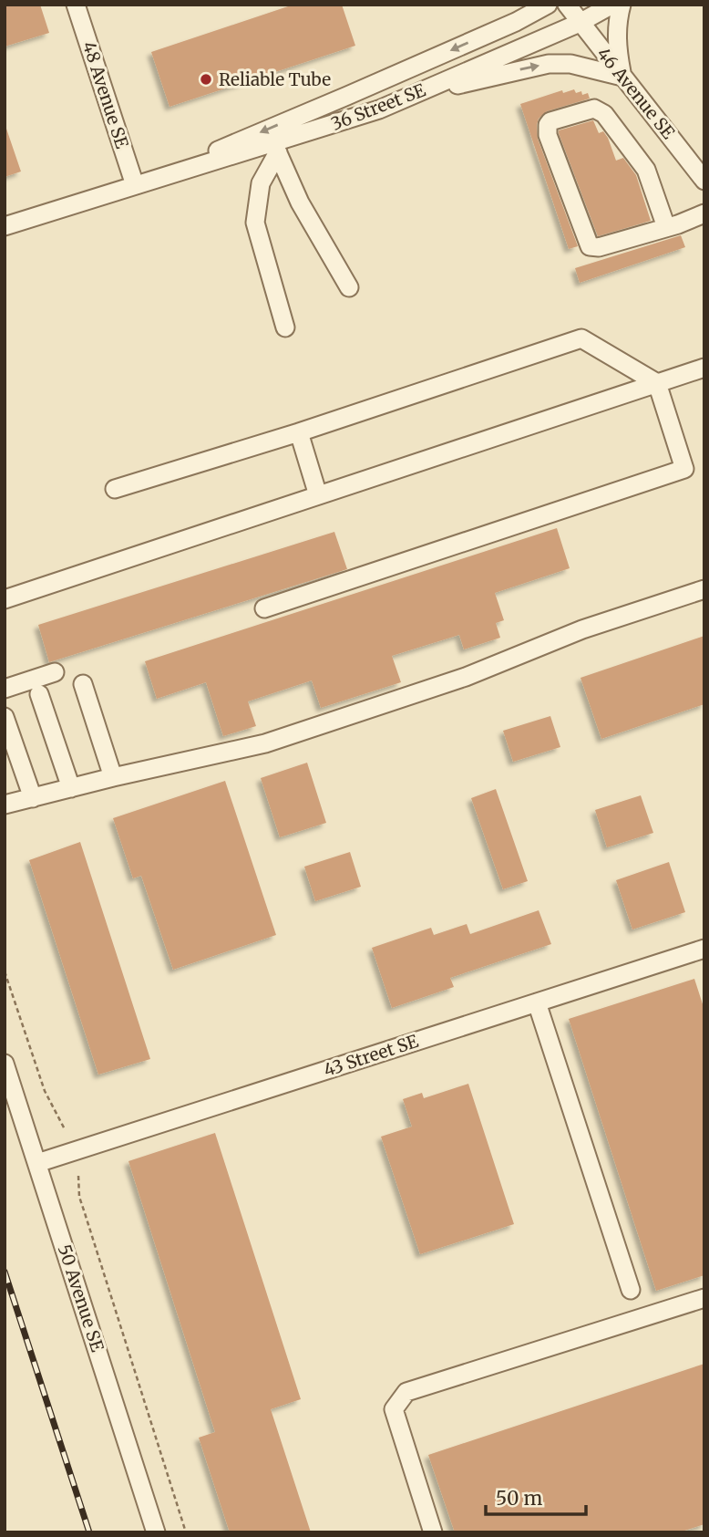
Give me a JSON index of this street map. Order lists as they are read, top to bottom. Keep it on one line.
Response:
{"streets":{"street":["46 Avenue SE","48 Avenue SE","36 Street SE","43 Street SE","50 Avenue SE"]},"crossings":[["46 Avenue SE","36 Street SE"],["48 Avenue SE","36 Street SE"],["43 Street SE","50 Avenue SE"]],"places":["Reliable Tube"],"scale_bar":"50 m"}
